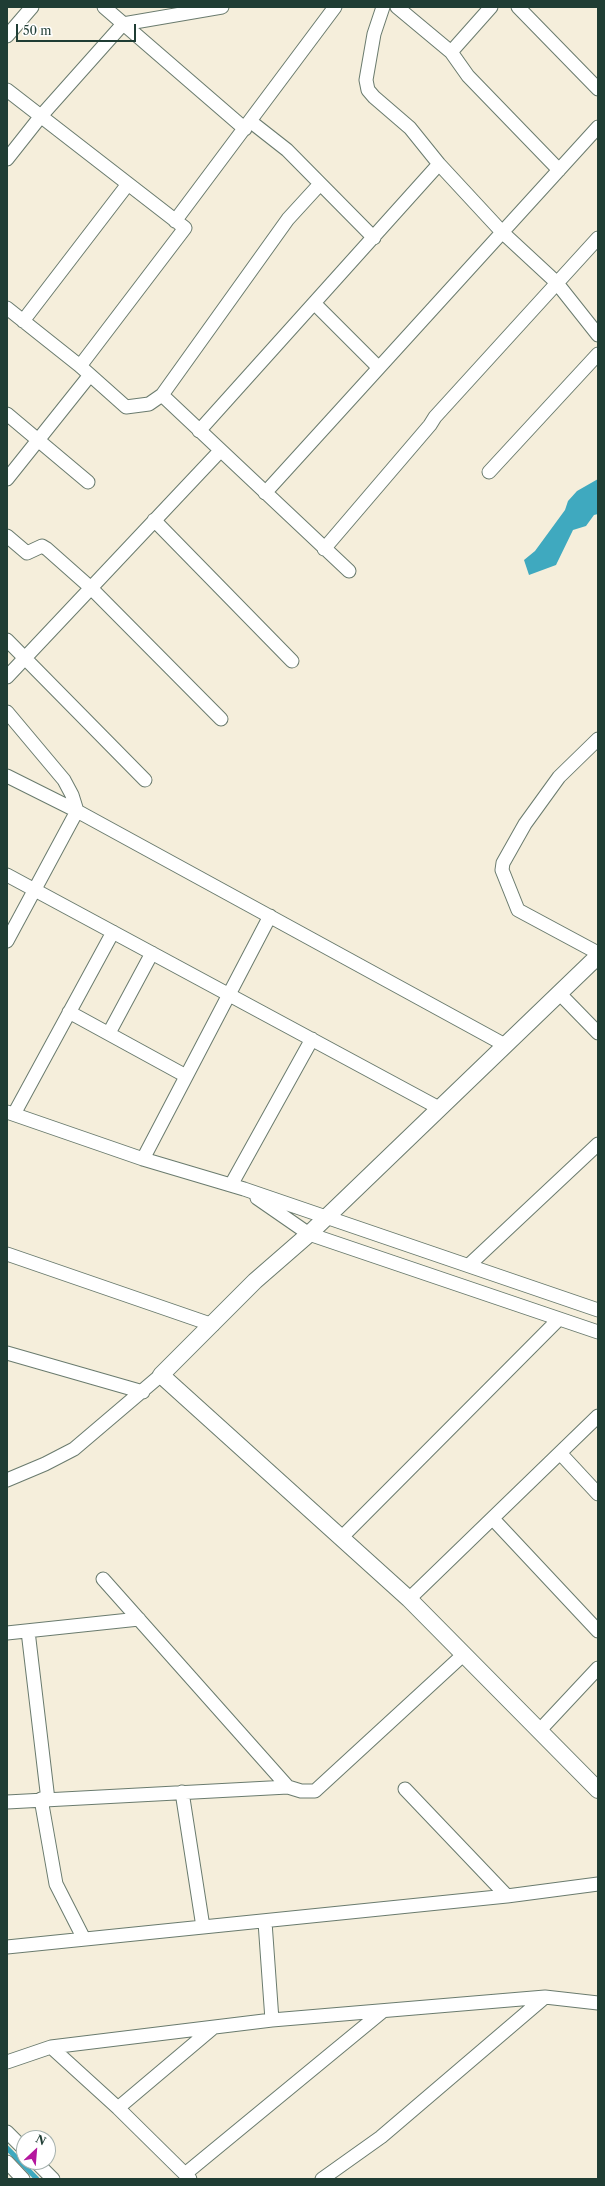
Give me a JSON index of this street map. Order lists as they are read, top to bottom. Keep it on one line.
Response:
{"scale_bar":"50 m","north":"top right"}
